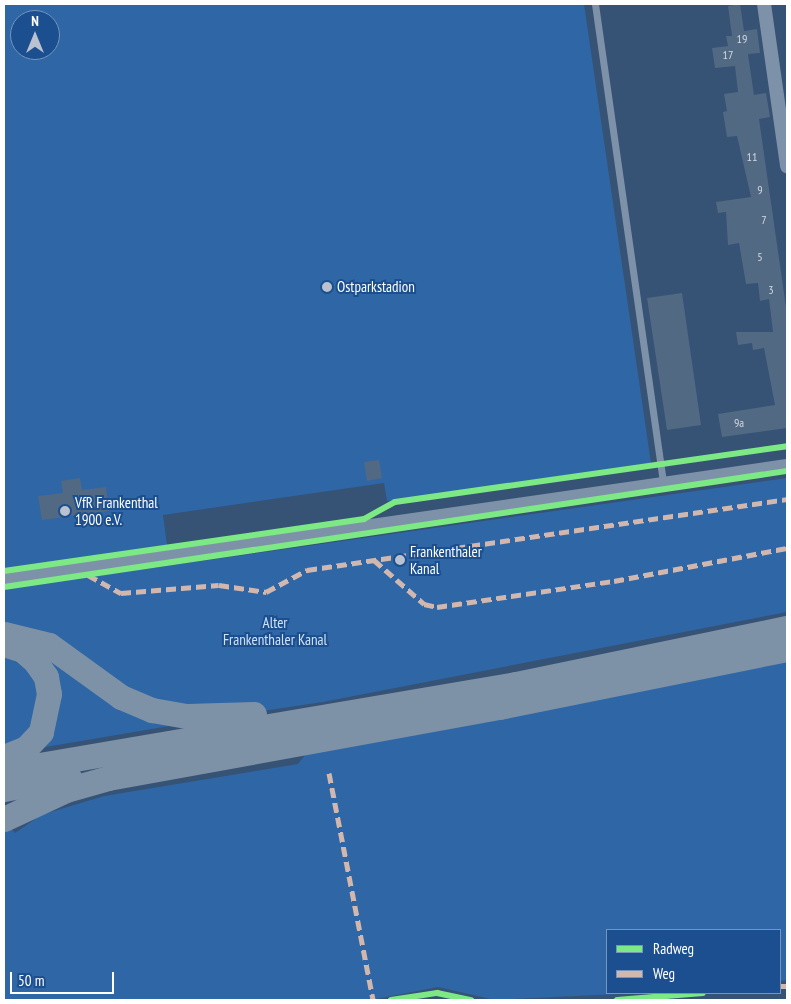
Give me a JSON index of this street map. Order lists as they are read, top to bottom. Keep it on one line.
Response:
{"parks":["Alter Frankenthaler Kanal"],"places":["Ostparkstadion","VfR Frankenthal 1900 e.V.","Frankenthaler Kanal"],"house_numbers":["19","17","11","9","7","5","3","9a"],"legend":["Radweg","Weg"],"scale_bar":"50 m","north":"top"}
